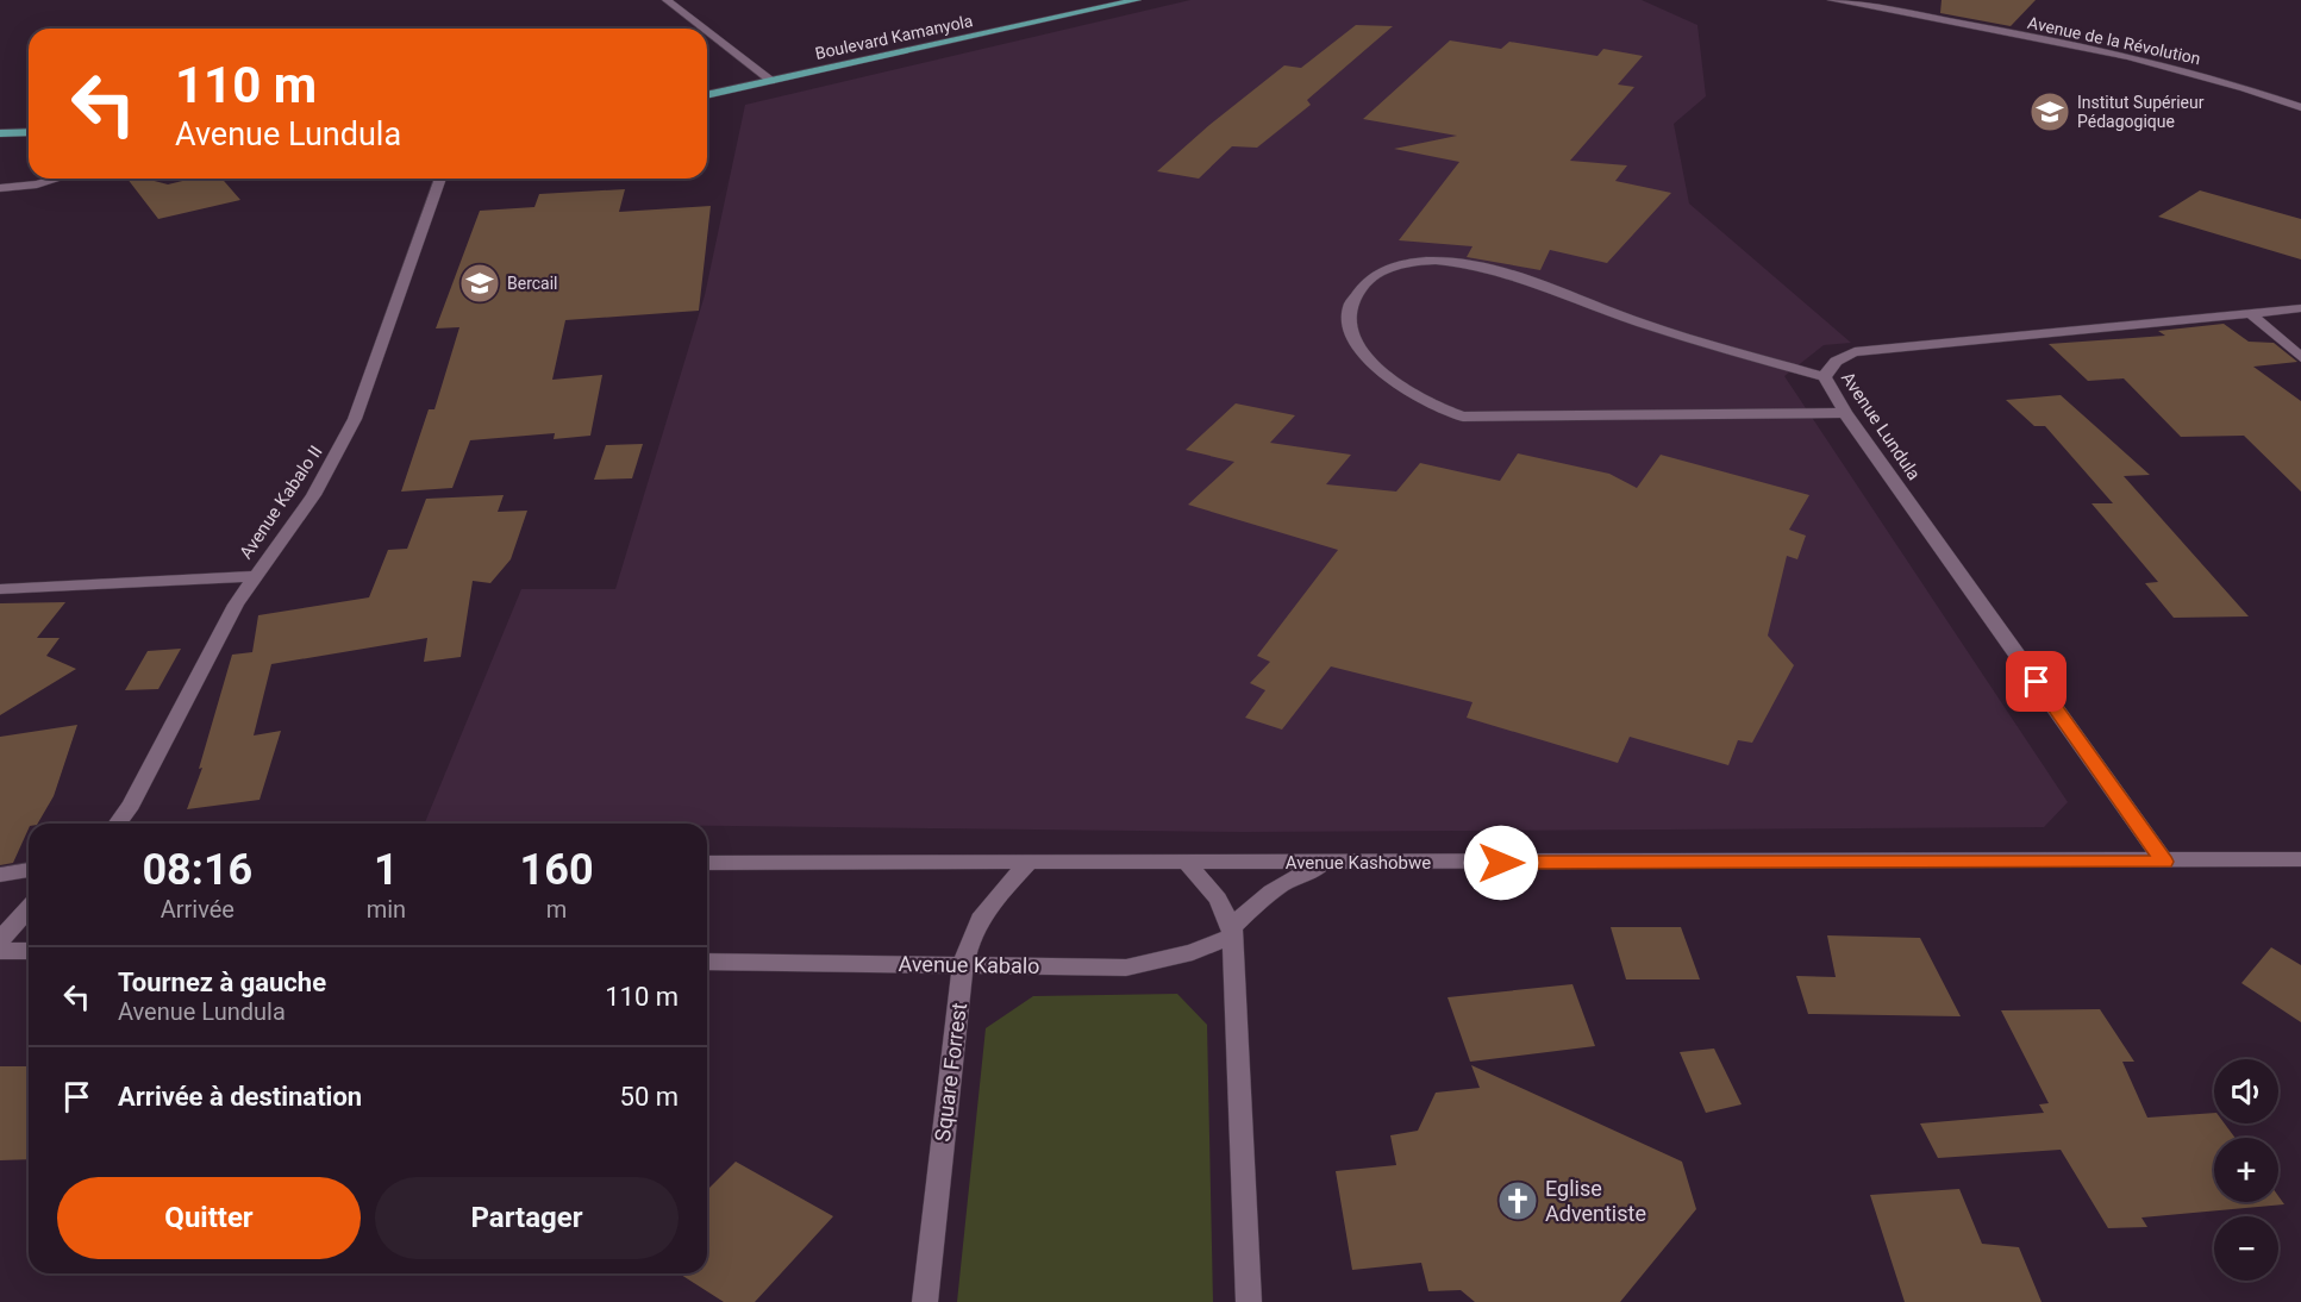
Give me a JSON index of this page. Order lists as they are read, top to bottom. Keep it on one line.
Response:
{"streets":{"main road":["Boulevard Kamanyola"],"street":["Avenue de la Révolution","Avenue Lundula","Avenue Kabalo II","Avenue Kashobwe","Avenue Kabalo","Square Forrest"]},"crossings":[["Avenue Lundula","Avenue Kashobwe"],["Avenue Kabalo","Square Forrest"]],"places":{"school or university":["Institut Supérieur Pédagogique","Bercail"],"church":["Eglise Adventiste"]},"page":{"turn":["110 m","Avenue Lundula"],"eta":["08:16","Arrivée","1","min","160","m"],"list":[{"name":"Tournez à gauche","note":"Avenue Lundula","value":"110 m"},{"name":"Arrivée à destination","value":"50 m"}],"map_buttons":["+","−"],"buttons":["Quitter","Partager"]}}
